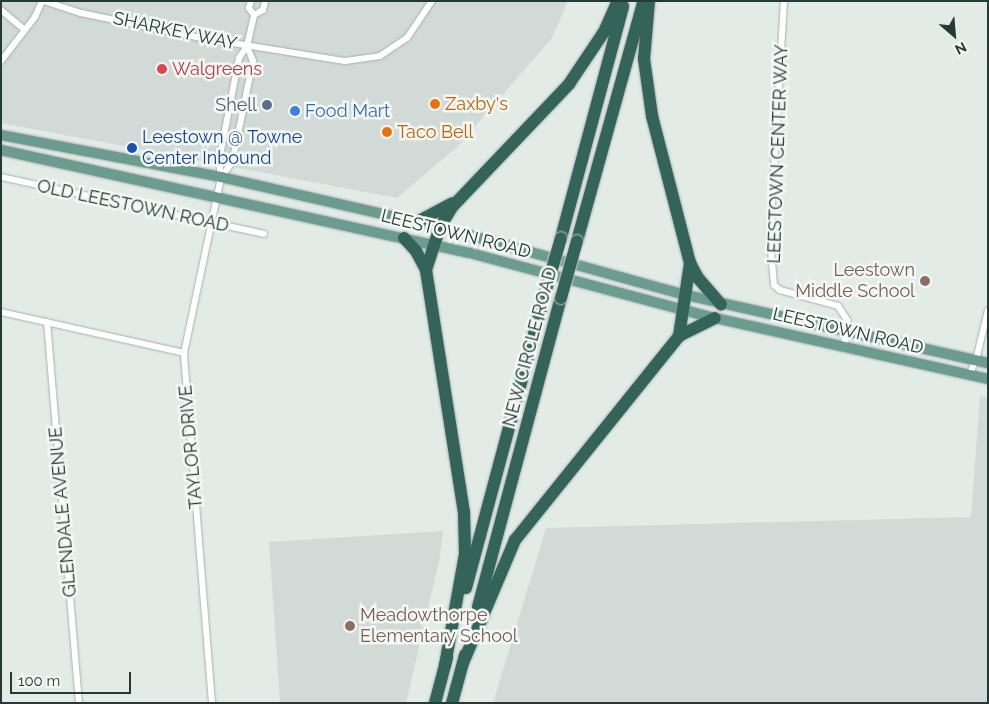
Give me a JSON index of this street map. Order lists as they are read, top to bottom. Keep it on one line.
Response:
{"streets":{"highway":["NEW CIRCLE ROAD"],"main road":["LEESTOWN ROAD"],"street":["SHARKEY WAY","LEESTOWN CENTER WAY","OLD LEESTOWN ROAD","TAYLOR DRIVE","GLENDALE AVENUE"]},"crossings":[["LEESTOWN CENTER WAY","LEESTOWN ROAD"],["OLD LEESTOWN ROAD","TAYLOR DRIVE"],["LEESTOWN ROAD","TAYLOR DRIVE"]],"places":["Walgreens","Zaxby's","Shell","Food Mart","Taco Bell","Leestown @ Towne Center Inbound","Leestown Middle School","Meadowthorpe Elementary School"],"scale_bar":"100 m","north":"bottom right"}
